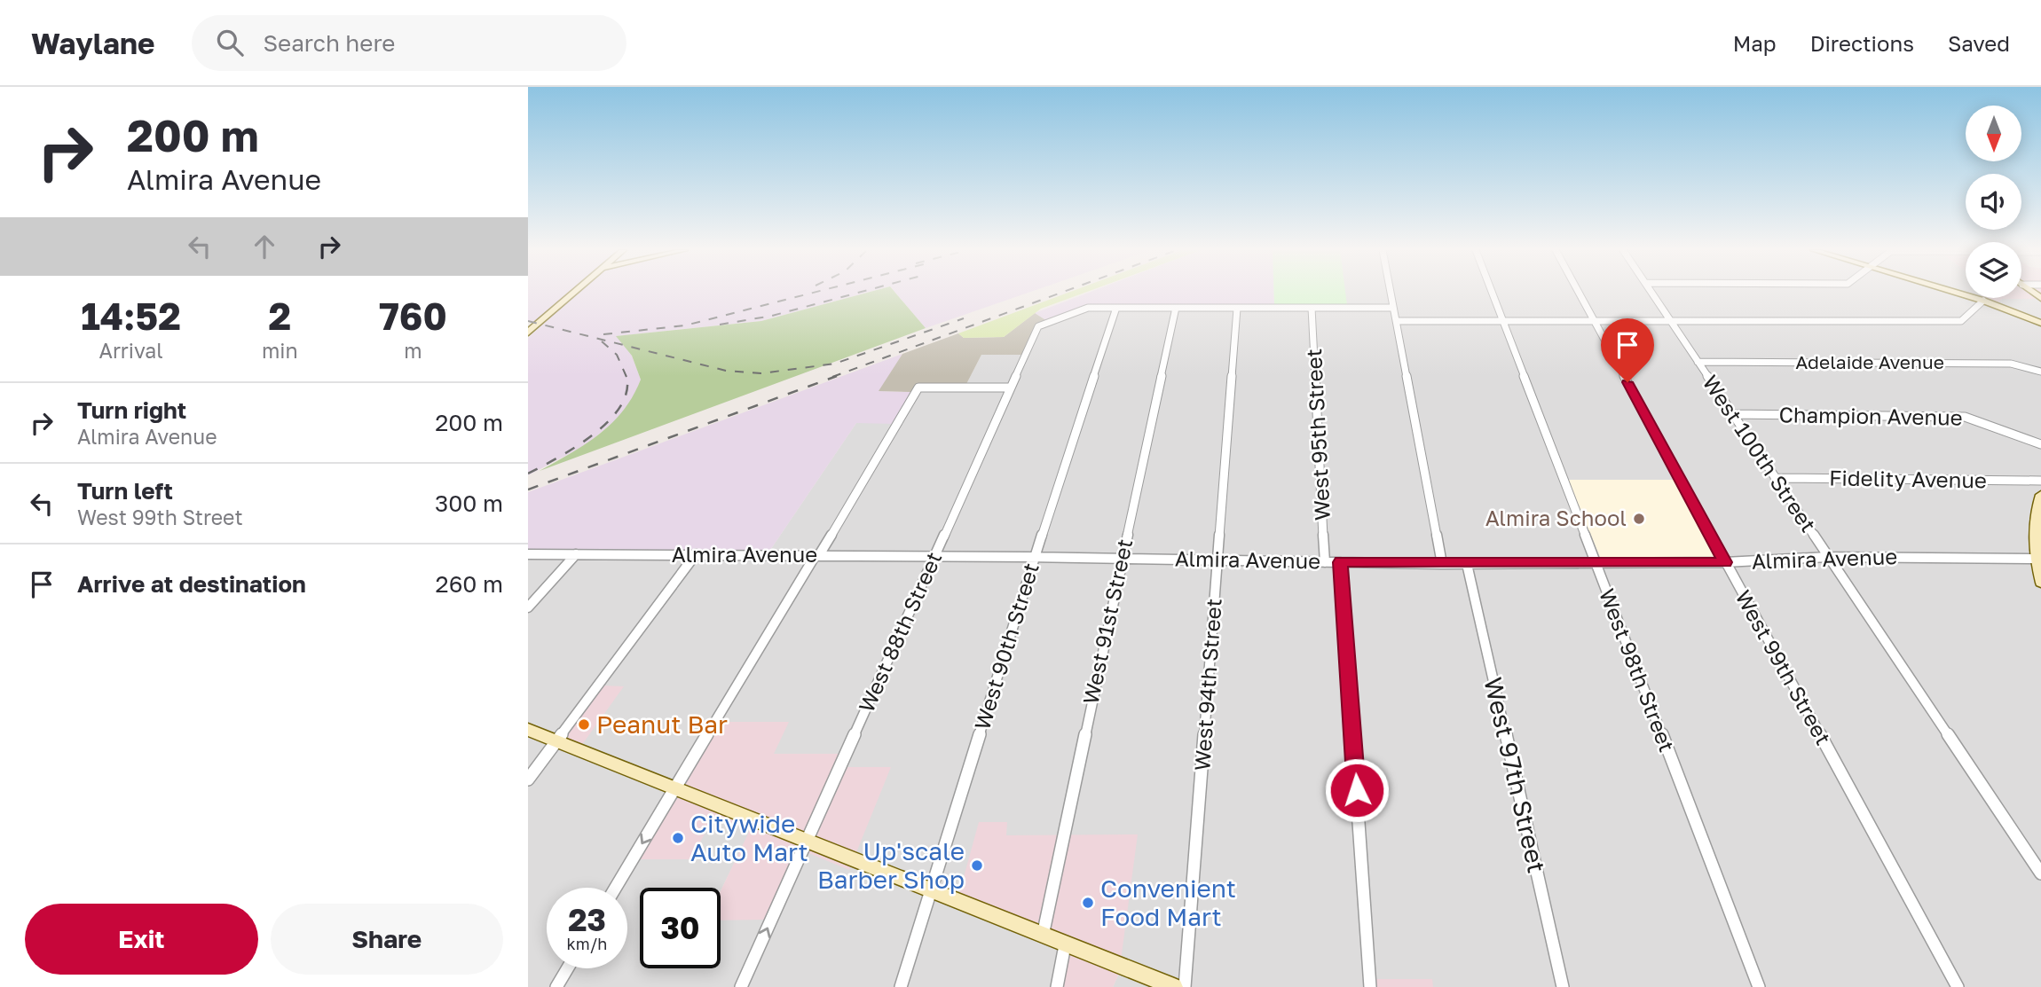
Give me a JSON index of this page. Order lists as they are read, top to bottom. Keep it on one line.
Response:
{"streets":{"street":["Adelaide Avenue","Champion Avenue","West 95th Street","West 100th Street","Fidelity Avenue","Almira Avenue","West 91st Street","West 88th Street","West 90th Street","West 99th Street","West 98th Street","West 94th Street","West 97th Street"]},"crossings":[["Adelaide Avenue","West 100th Street"],["Champion Avenue","West 100th Street"],["West 95th Street","Almira Avenue"],["West 100th Street","Fidelity Avenue"],["West 100th Street","Almira Avenue"],["Almira Avenue","West 91st Street"],["Almira Avenue","West 88th Street"],["Almira Avenue","West 90th Street"],["Almira Avenue","West 99th Street"],["Almira Avenue","West 98th Street"],["Almira Avenue","West 94th Street"],["Almira Avenue","West 97th Street"],["West 88th Street","West 90th Street"]],"places":["Almira School","Peanut Bar","Citywide Auto Mart","Up'scale Barber Shop","Convenient Food Mart"],"north":"bottom","page":{"header":"Waylane","search":"Search here","nav":["Map","Directions","Saved"],"turn":["200 m","Almira Avenue"],"eta":["14:52","Arrival","2","min","760","m"],"list":[{"name":"Turn right","note":"Almira Avenue","value":"200 m"},{"name":"Turn left","note":"West 99th Street","value":"300 m"},{"name":"Arrive at destination","value":"260 m"}],"speed":"23 km/h","limit":"30","buttons":["Exit","Share"]}}
